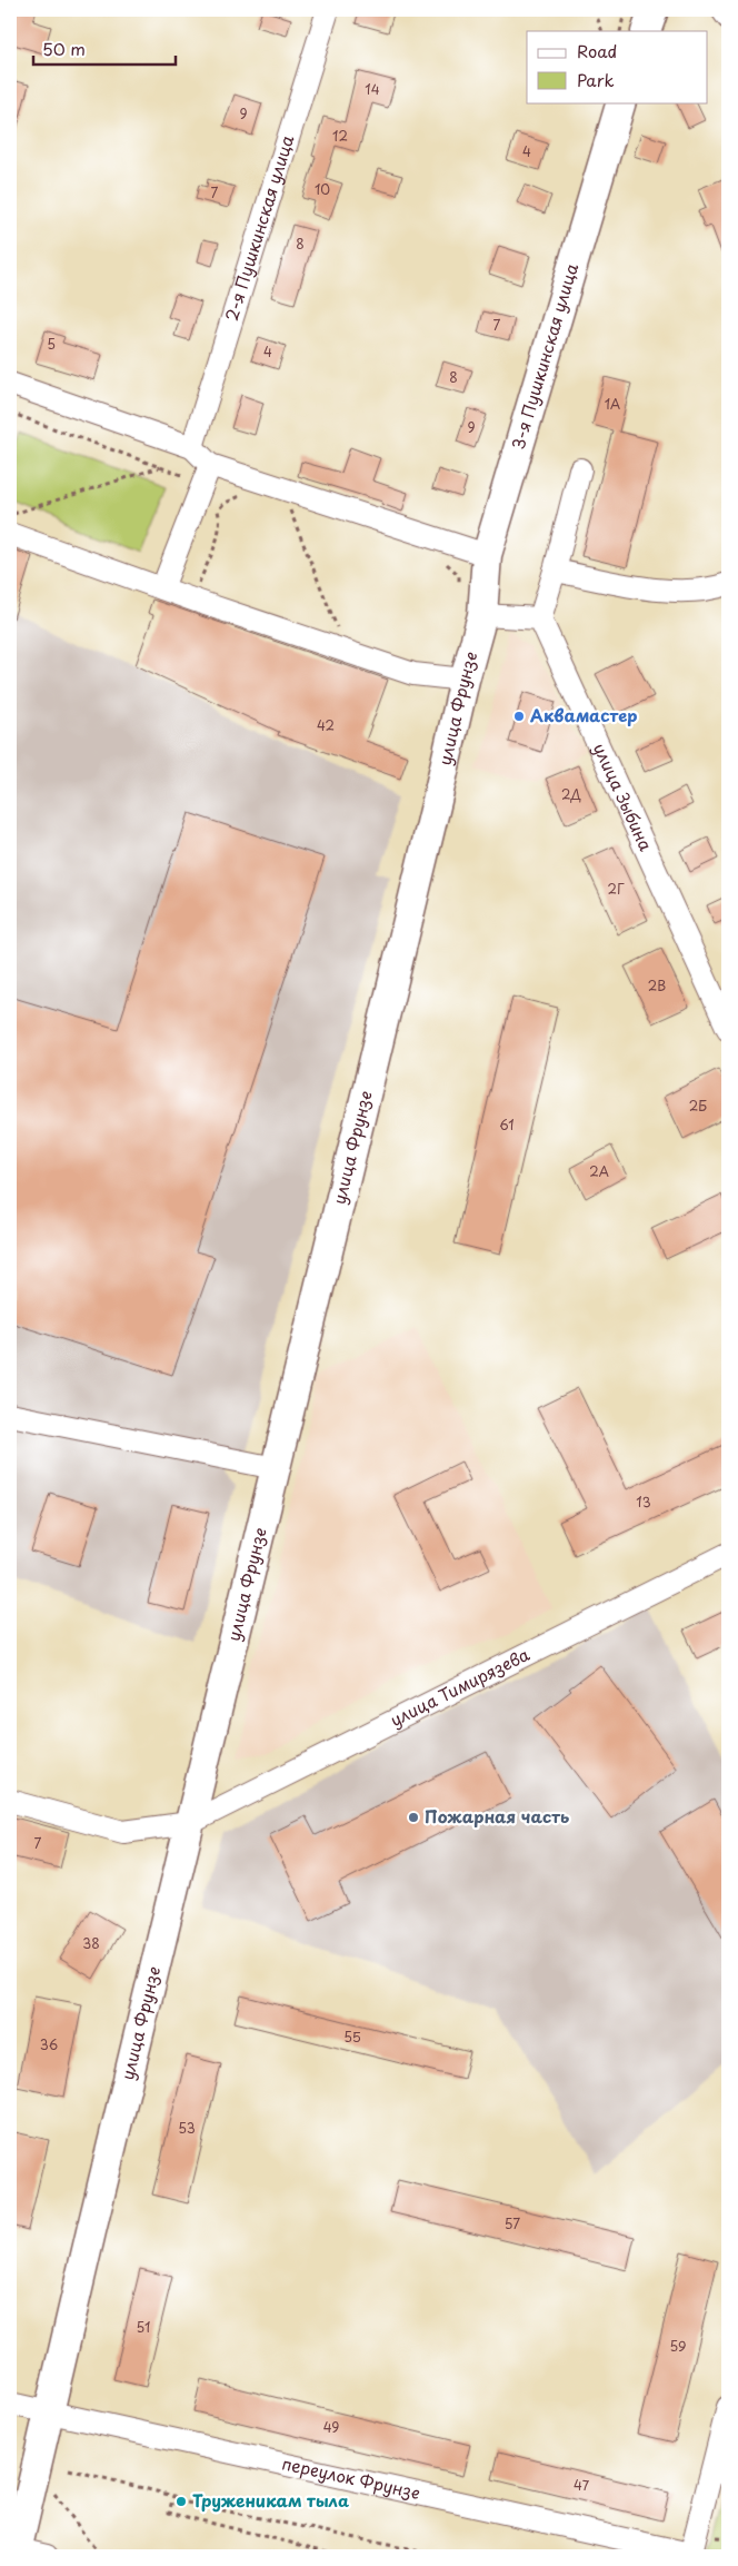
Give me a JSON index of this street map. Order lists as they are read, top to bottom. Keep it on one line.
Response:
{"streets":{"main road":["3-я Пушкинская улица","улица Фрунзе"],"street":["2-я Пушкинская улица","улица Зыбина","улица Тимирязева","переулок Фрунзе"]},"crossings":[["3-я Пушкинская улица","улица Фрунзе"],["улица Фрунзе","улица Тимирязева"],["улица Фрунзе","переулок Фрунзе"]],"places":["Аквамастер","Пожарная часть","Труженикам тыла"],"house_numbers":["14","9","12","4","10","7","8","7","5","4","8","1А","9","42","2Д","2Г","2В","2Б","61","2А","13","7","38","55","36","53","57","51","59","49","47"],"legend":["Road","Park"],"scale_bar":"50 m"}
